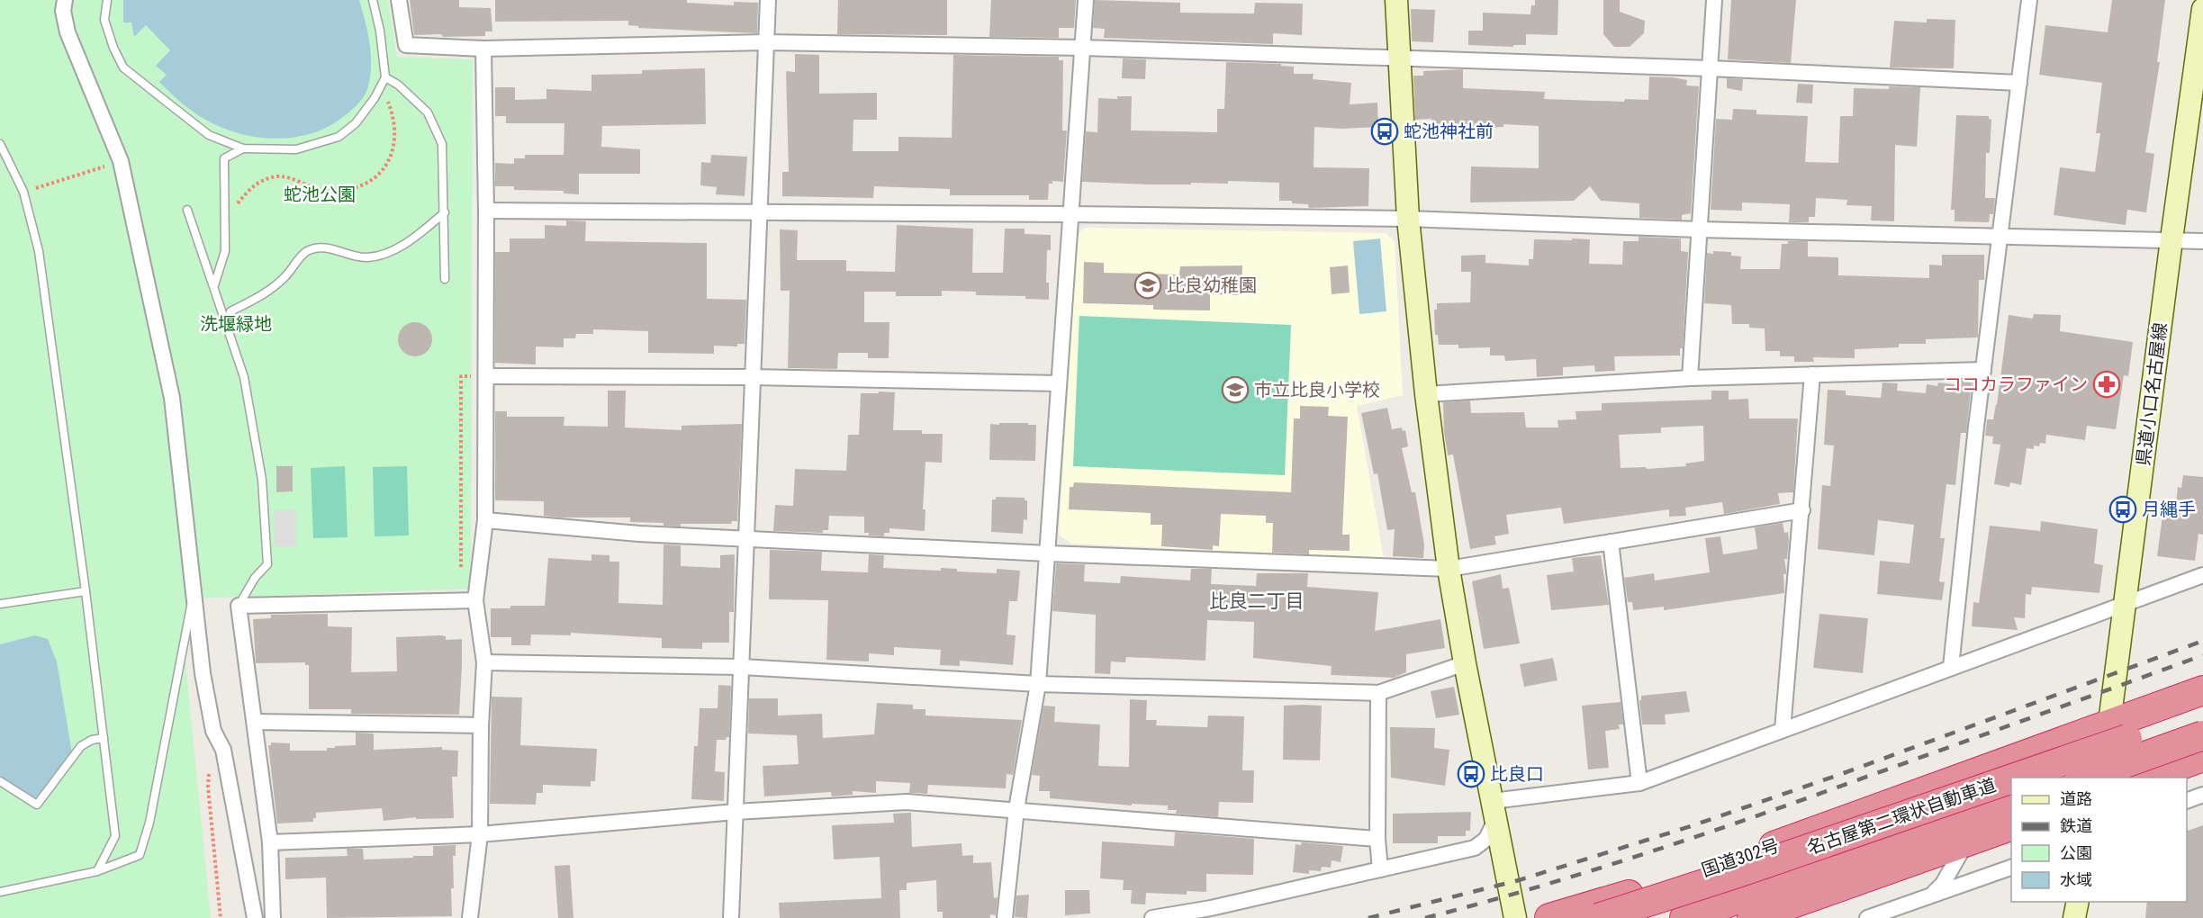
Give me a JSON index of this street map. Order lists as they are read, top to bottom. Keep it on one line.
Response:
{"streets":{"highway":["名古屋第二環状自動車道","国道302号"],"street":["県道小口名古屋線"]},"crossings":[["県道小口名古屋線","国道302号"]],"districts":["比良二丁目"],"parks":["蛇池公園","洗堰緑地"],"places":{"bus stop":["蛇池神社前","月縄手","比良口"],"school or university":["比良幼稚園","市立比良小学校"],"pharmacy":["ココカラファイン"]},"legend":["道路","鉄道","公園","水域"]}
